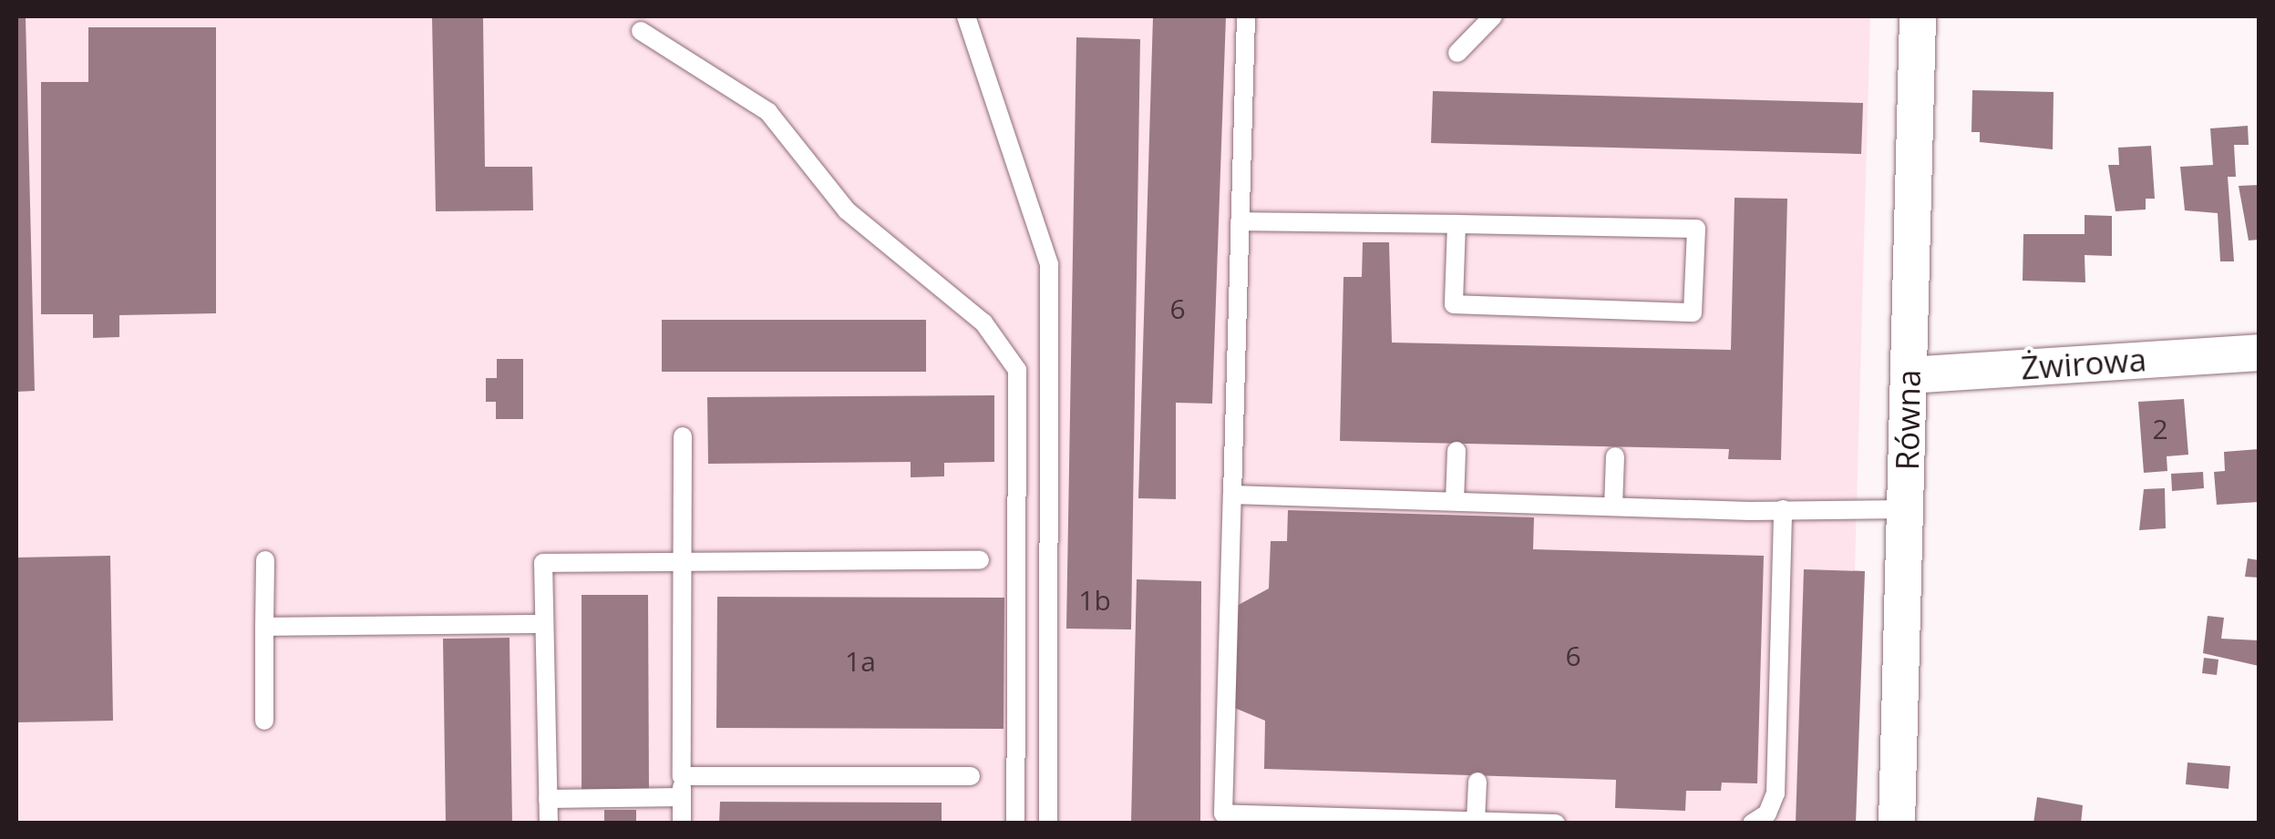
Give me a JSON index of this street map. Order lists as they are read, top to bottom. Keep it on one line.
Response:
{"streets":{"street":["Żwirowa","Równa"]},"crossings":[["Żwirowa","Równa"]],"house_numbers":["6","2","1b","6","1a"]}
